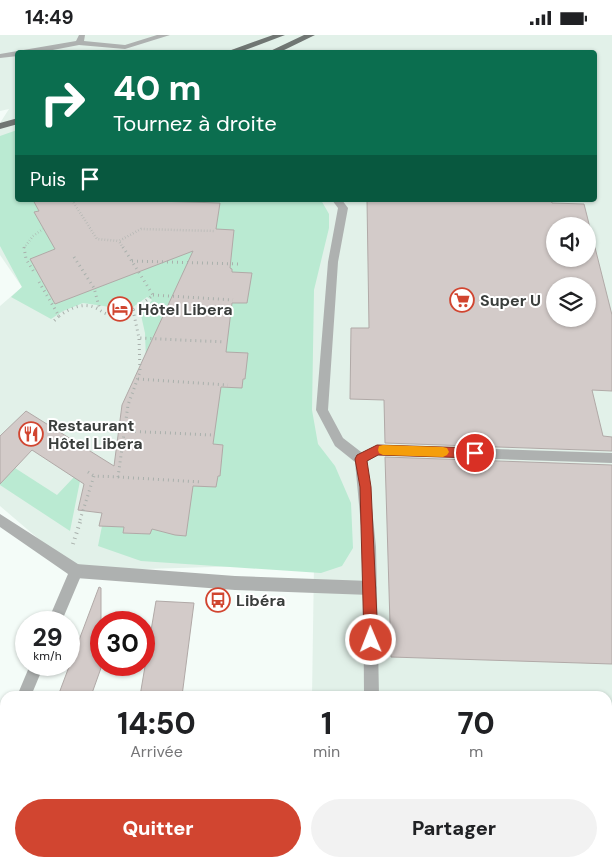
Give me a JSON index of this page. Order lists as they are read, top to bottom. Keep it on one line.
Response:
{"places":{"supermarket":["Super U"],"hotel":["Hôtel Libera"],"restaurant":["Restaurant Hôtel Libera"],"bus stop":["Libéra"]},"page":{"status":"14:49","turn":["40 m","Tournez à droite"],"then":"Puis","speed":"29 km/h","limit":"30","eta":["14:50","Arrivée","1","min","70","m"],"buttons":["Quitter","Partager"]}}
